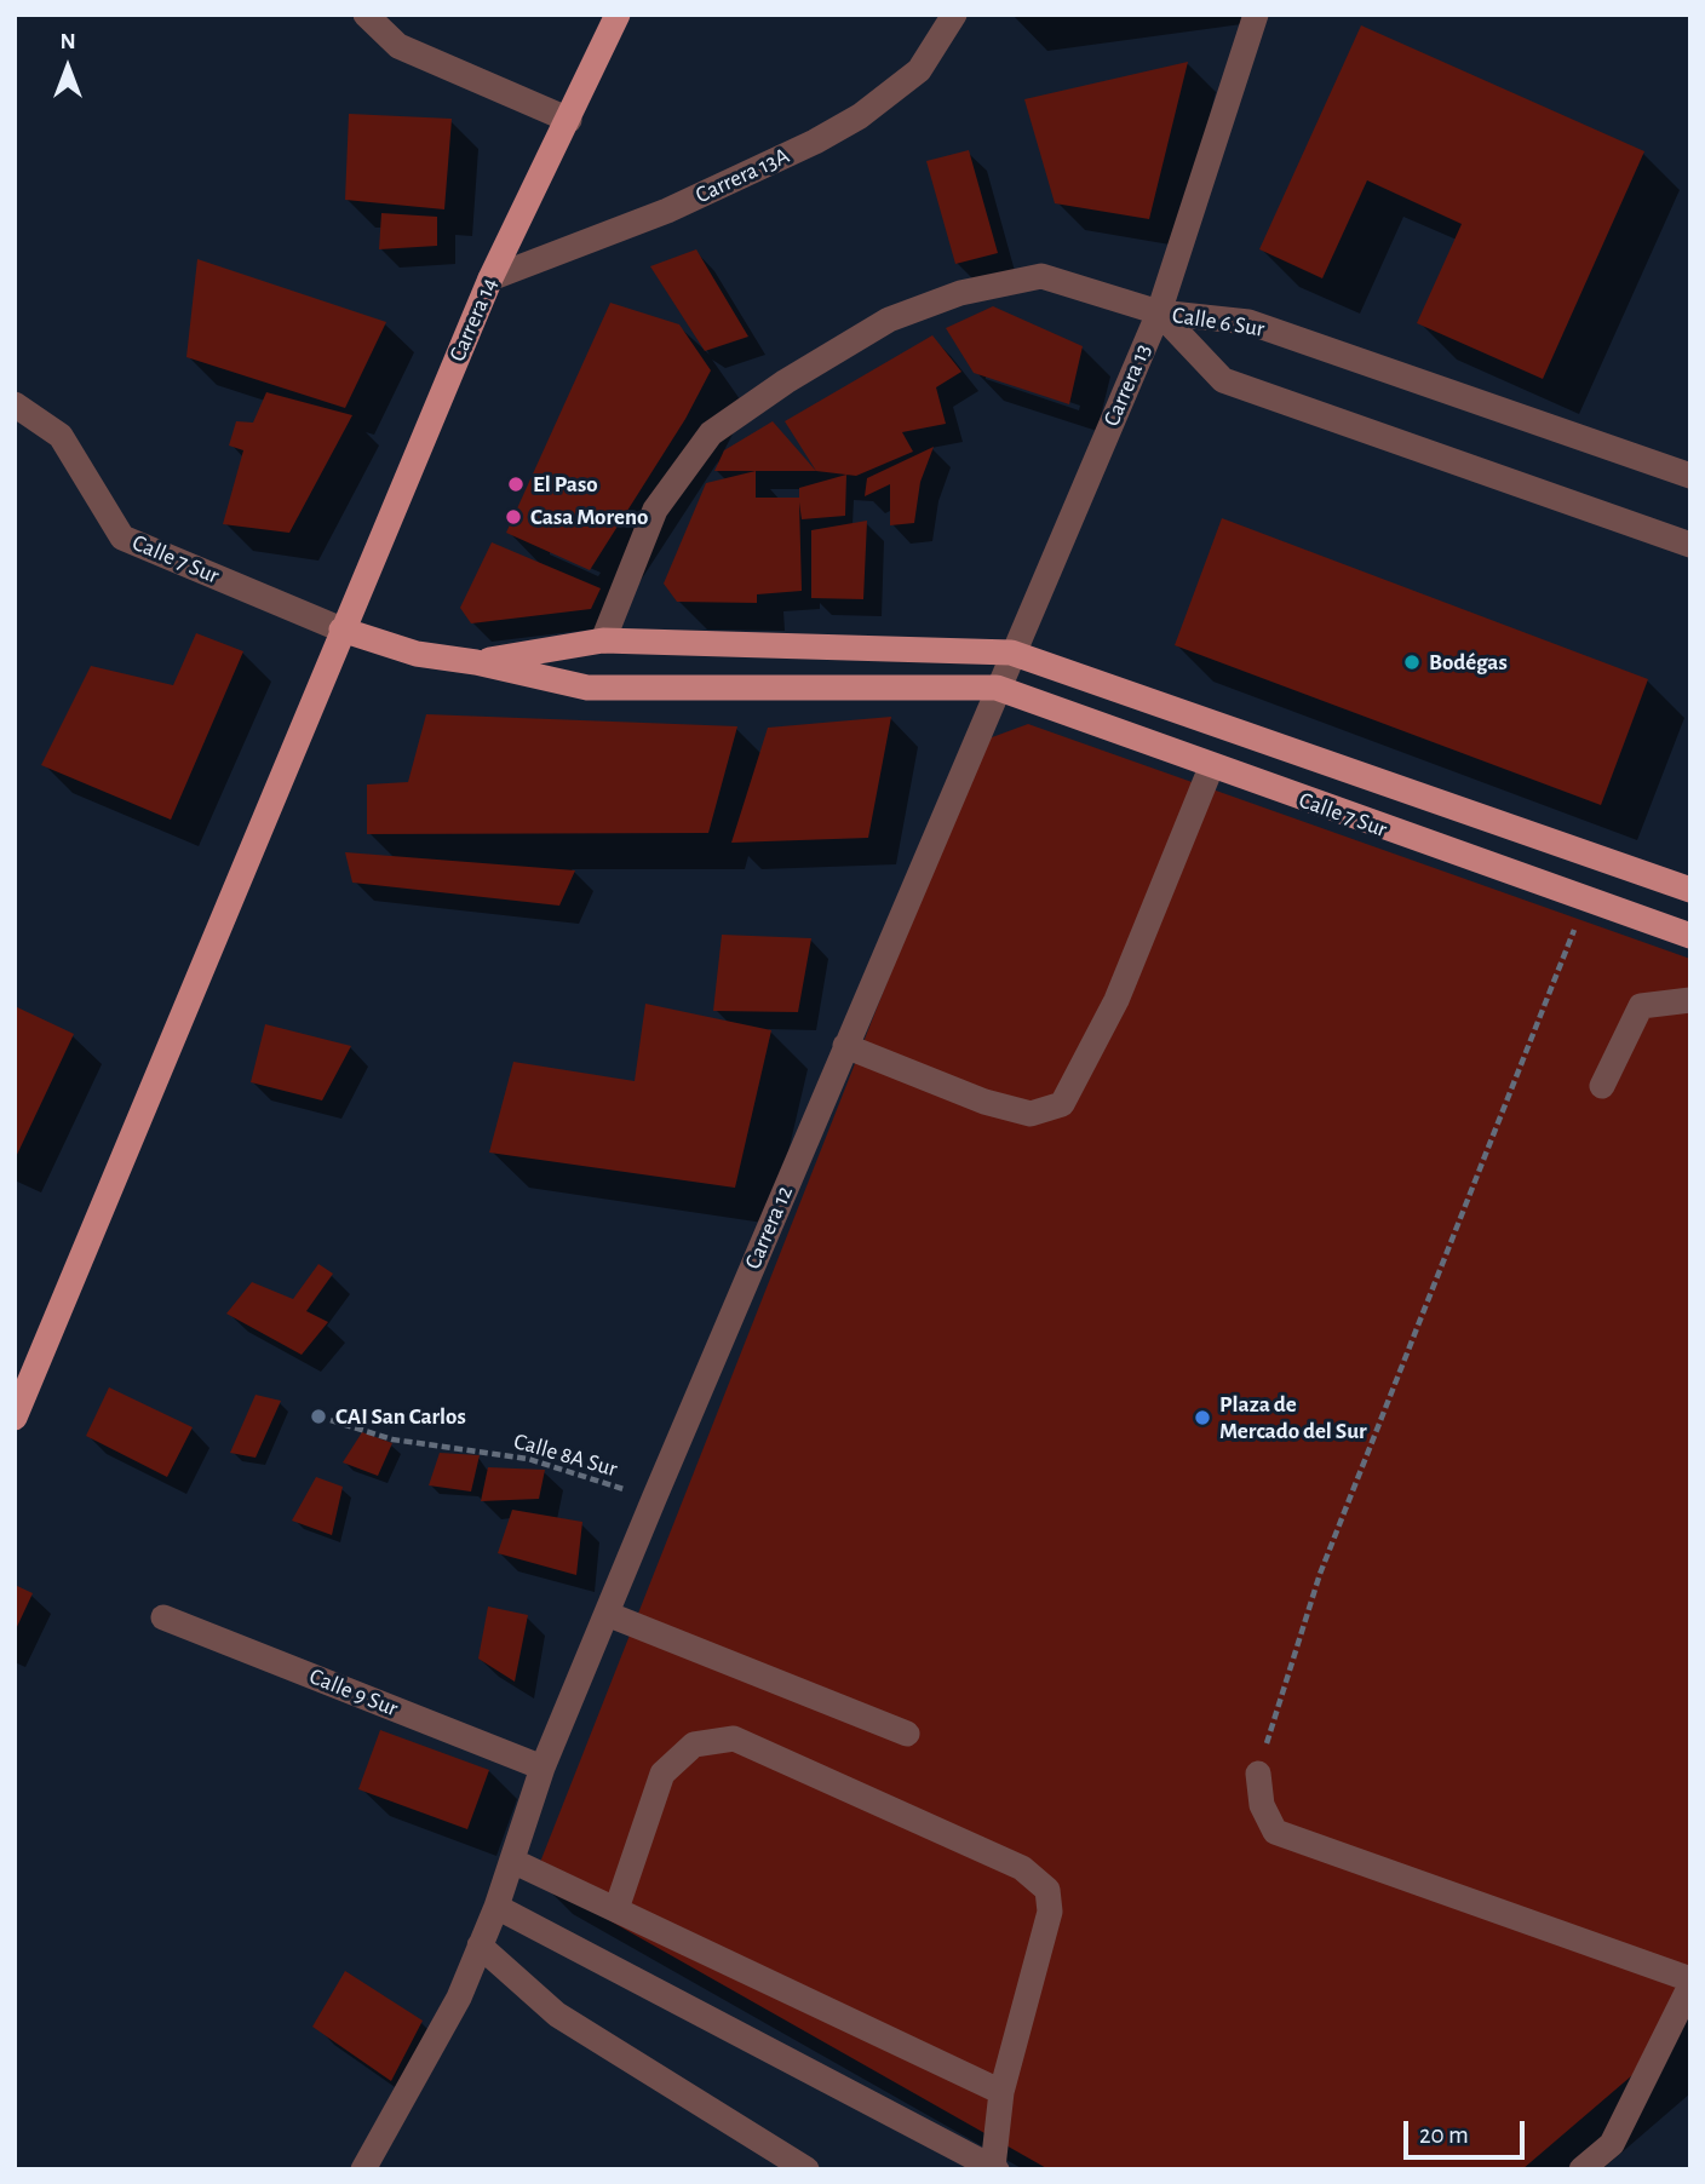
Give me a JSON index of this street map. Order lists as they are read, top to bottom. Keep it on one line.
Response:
{"streets":{"main road":["Carrera 14","Calle 7 Sur"],"street":["Carrera 13A","Calle 6 Sur","Carrera 13","Carrera 12","Calle 9 Sur"],"path":["Calle 8A Sur"]},"crossings":[["Carrera 13A","Carrera 14"],["Carrera 14","Calle 7 Sur"],["Calle 6 Sur","Carrera 13"],["Carrera 13","Calle 7 Sur"],["Carrera 13","Carrera 12"],["Calle 7 Sur","Carrera 12"],["Carrera 12","Calle 8A Sur"],["Carrera 12","Calle 9 Sur"]],"places":["El Paso","Casa Moreno","Bodégas","CAI San Carlos","Plaza de Mercado del Sur"],"scale_bar":"20 m","north":"top"}
